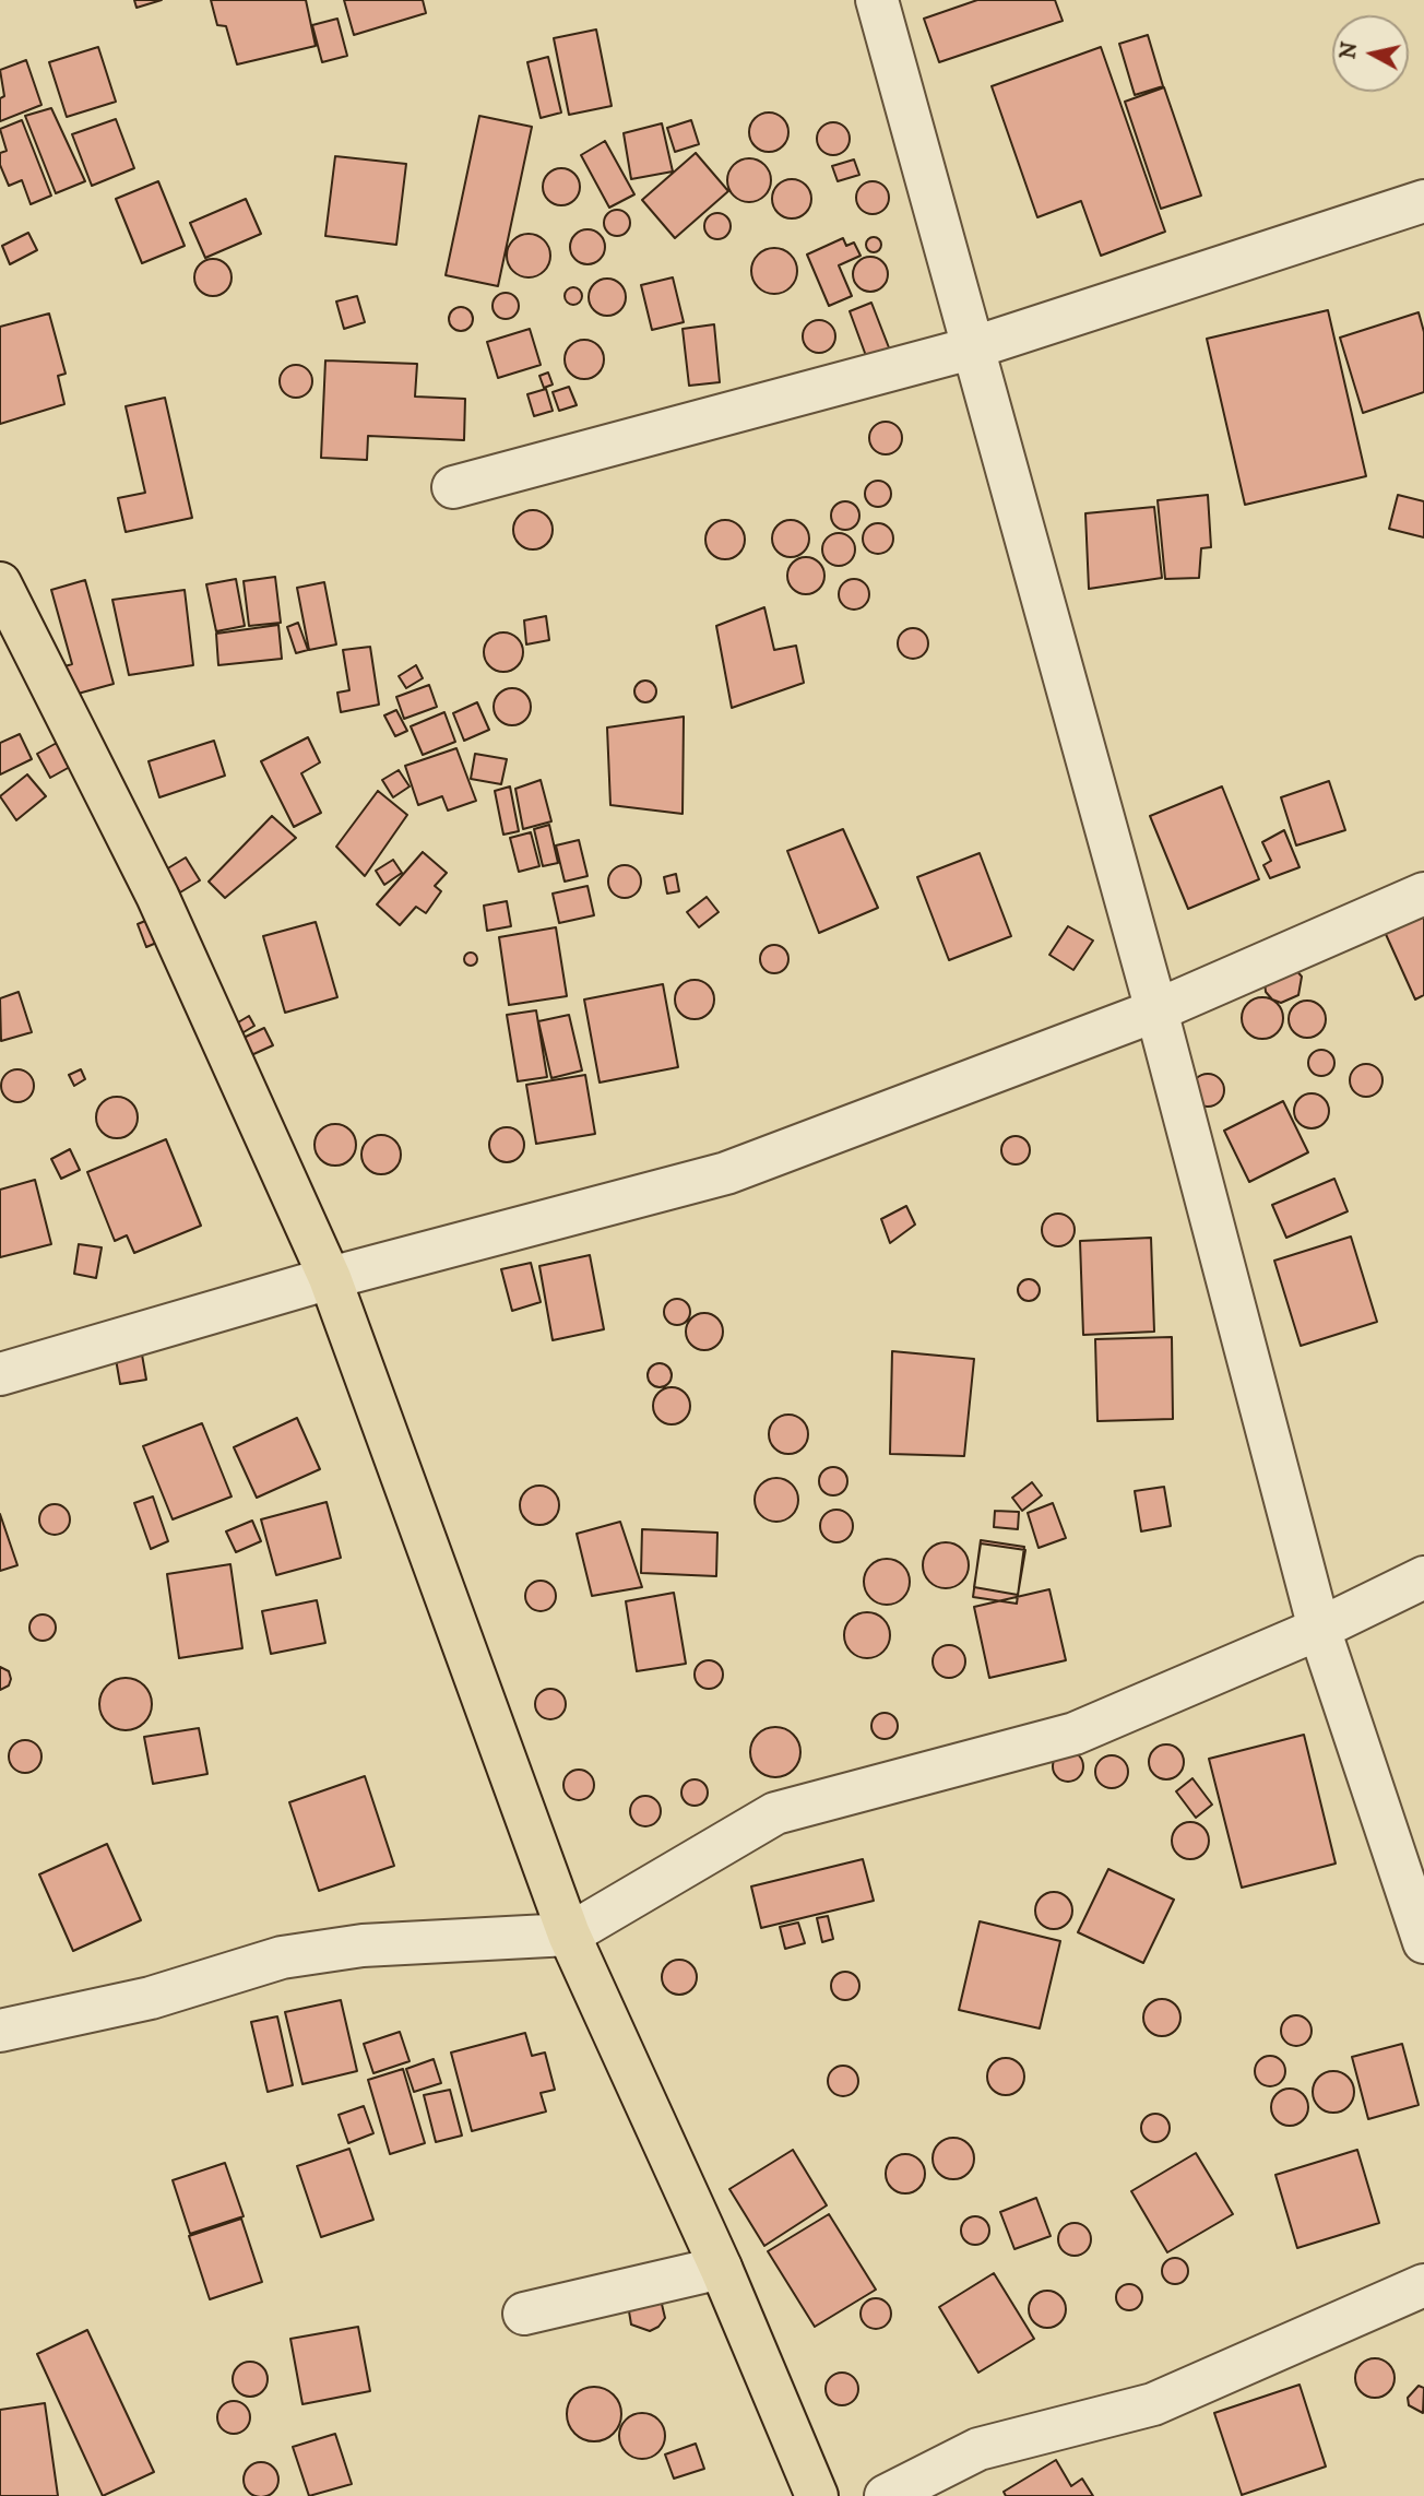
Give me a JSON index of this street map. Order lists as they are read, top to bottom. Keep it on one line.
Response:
{"north":"left"}
